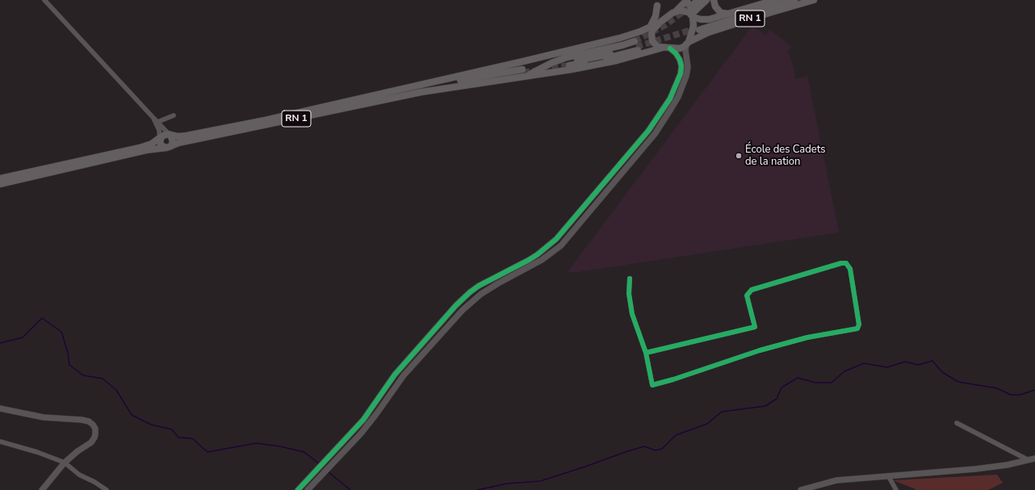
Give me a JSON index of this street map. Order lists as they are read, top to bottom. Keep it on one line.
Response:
{"streets":{"main road":["RN 1"]},"places":["École des Cadets de la nation"]}
